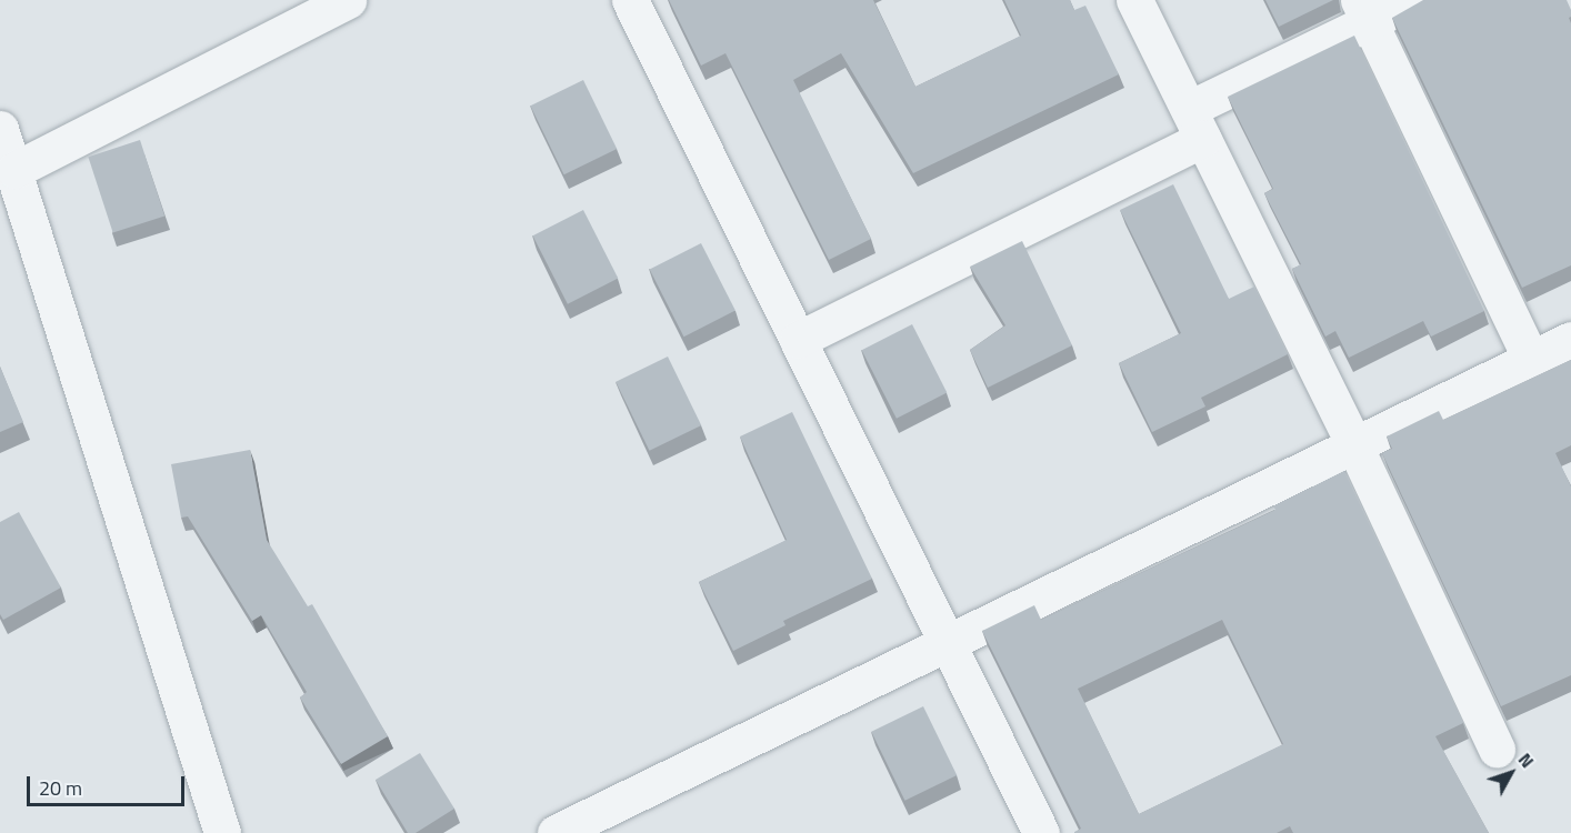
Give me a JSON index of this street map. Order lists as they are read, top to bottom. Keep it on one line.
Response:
{"scale_bar":"20 m","north":"top right"}
